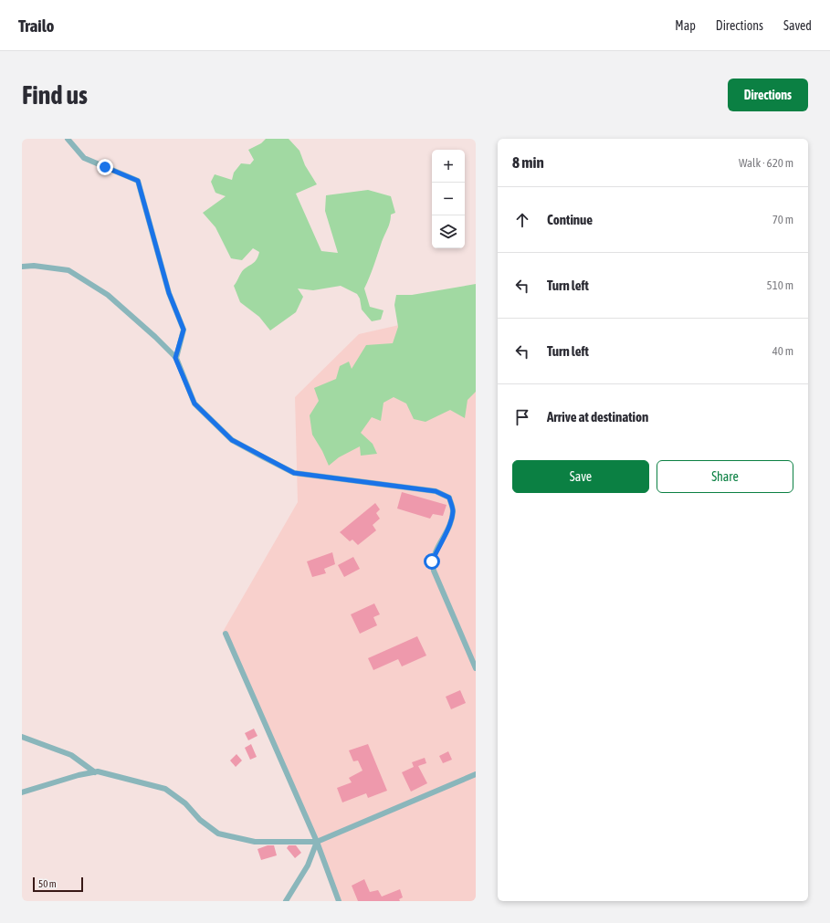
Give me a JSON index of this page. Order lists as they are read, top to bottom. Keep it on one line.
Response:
{"scale_bar":"50 m","page":{"header":"Trailo","nav":["Map","Directions","Saved"],"buttons":["Directions",["Save","Share"]],"title":"Find us","heading":["8 min","Walk · 620 m"],"map_buttons":["+","−"],"list":[["Continue","70 m"],["Turn left","510 m"],["Turn left","40 m"],"Arrive at destination"],"scale":"50 m"}}
